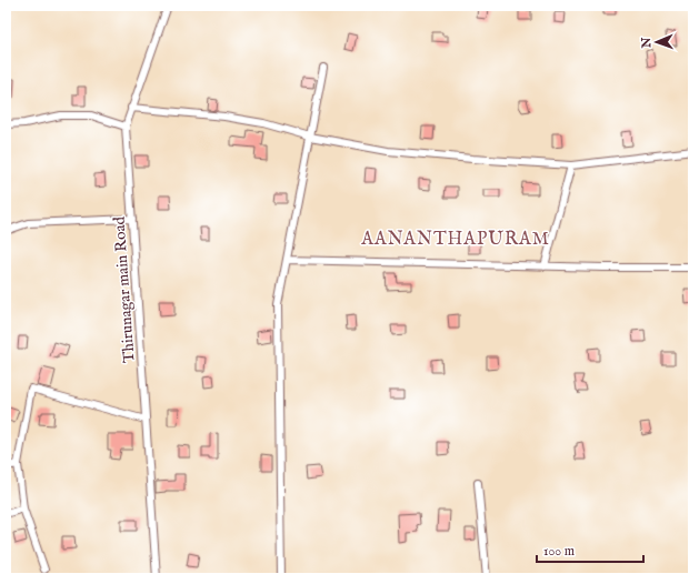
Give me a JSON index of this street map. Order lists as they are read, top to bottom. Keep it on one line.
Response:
{"streets":{"street":["Thirunagar main Road"]},"districts":["AANANTHAPURAM"],"scale_bar":"100 m","north":"left"}
